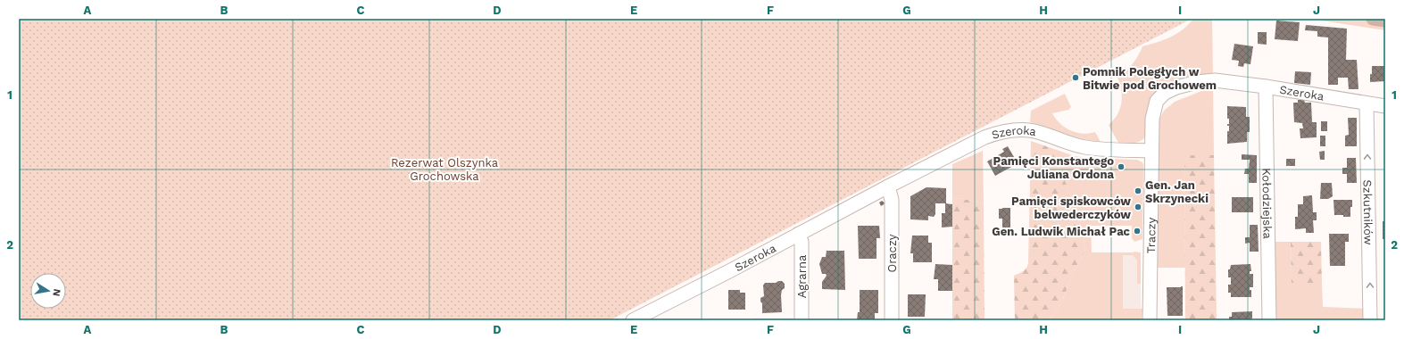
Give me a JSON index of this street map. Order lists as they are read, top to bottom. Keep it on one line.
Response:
{"streets":{"street":["Szeroka","Kołodziejska","Szkutników","Traczy","Oraczy","Agrarna"]},"crossings":[["Szeroka","Kołodziejska"],["Szeroka","Szkutników"],["Szeroka","Traczy"],["Szeroka","Oraczy"],["Szeroka","Agrarna"]],"one_way":["Szkutników"],"parks":["Rezerwat Olszynka Grochowska"],"places":["Pomnik Poległych w Bitwie pod Grochowem","Pamięci Konstantego Juliana Ordona","Gen. Jan Skrzynecki","Pamięci spiskowców belwederczyków","Gen. Ludwik Michał Pac"],"north":"right","grid":{"columns":["A","B","C","D","E","F","G","H","I","J"],"rows":["1","2"]}}
